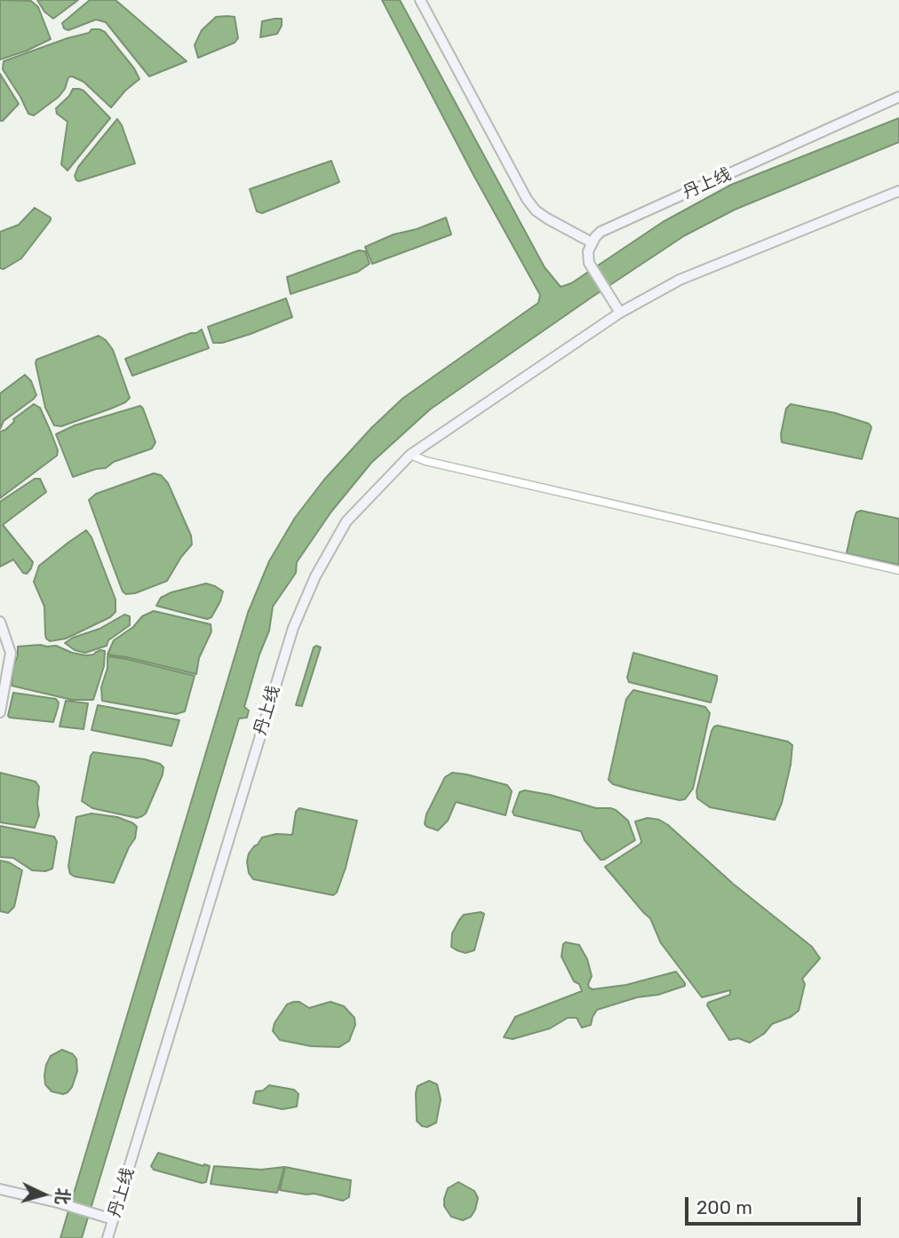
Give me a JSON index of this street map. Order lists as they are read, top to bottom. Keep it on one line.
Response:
{"streets":{"main road":["丹上线"]},"scale_bar":"200 m","north":"right"}
